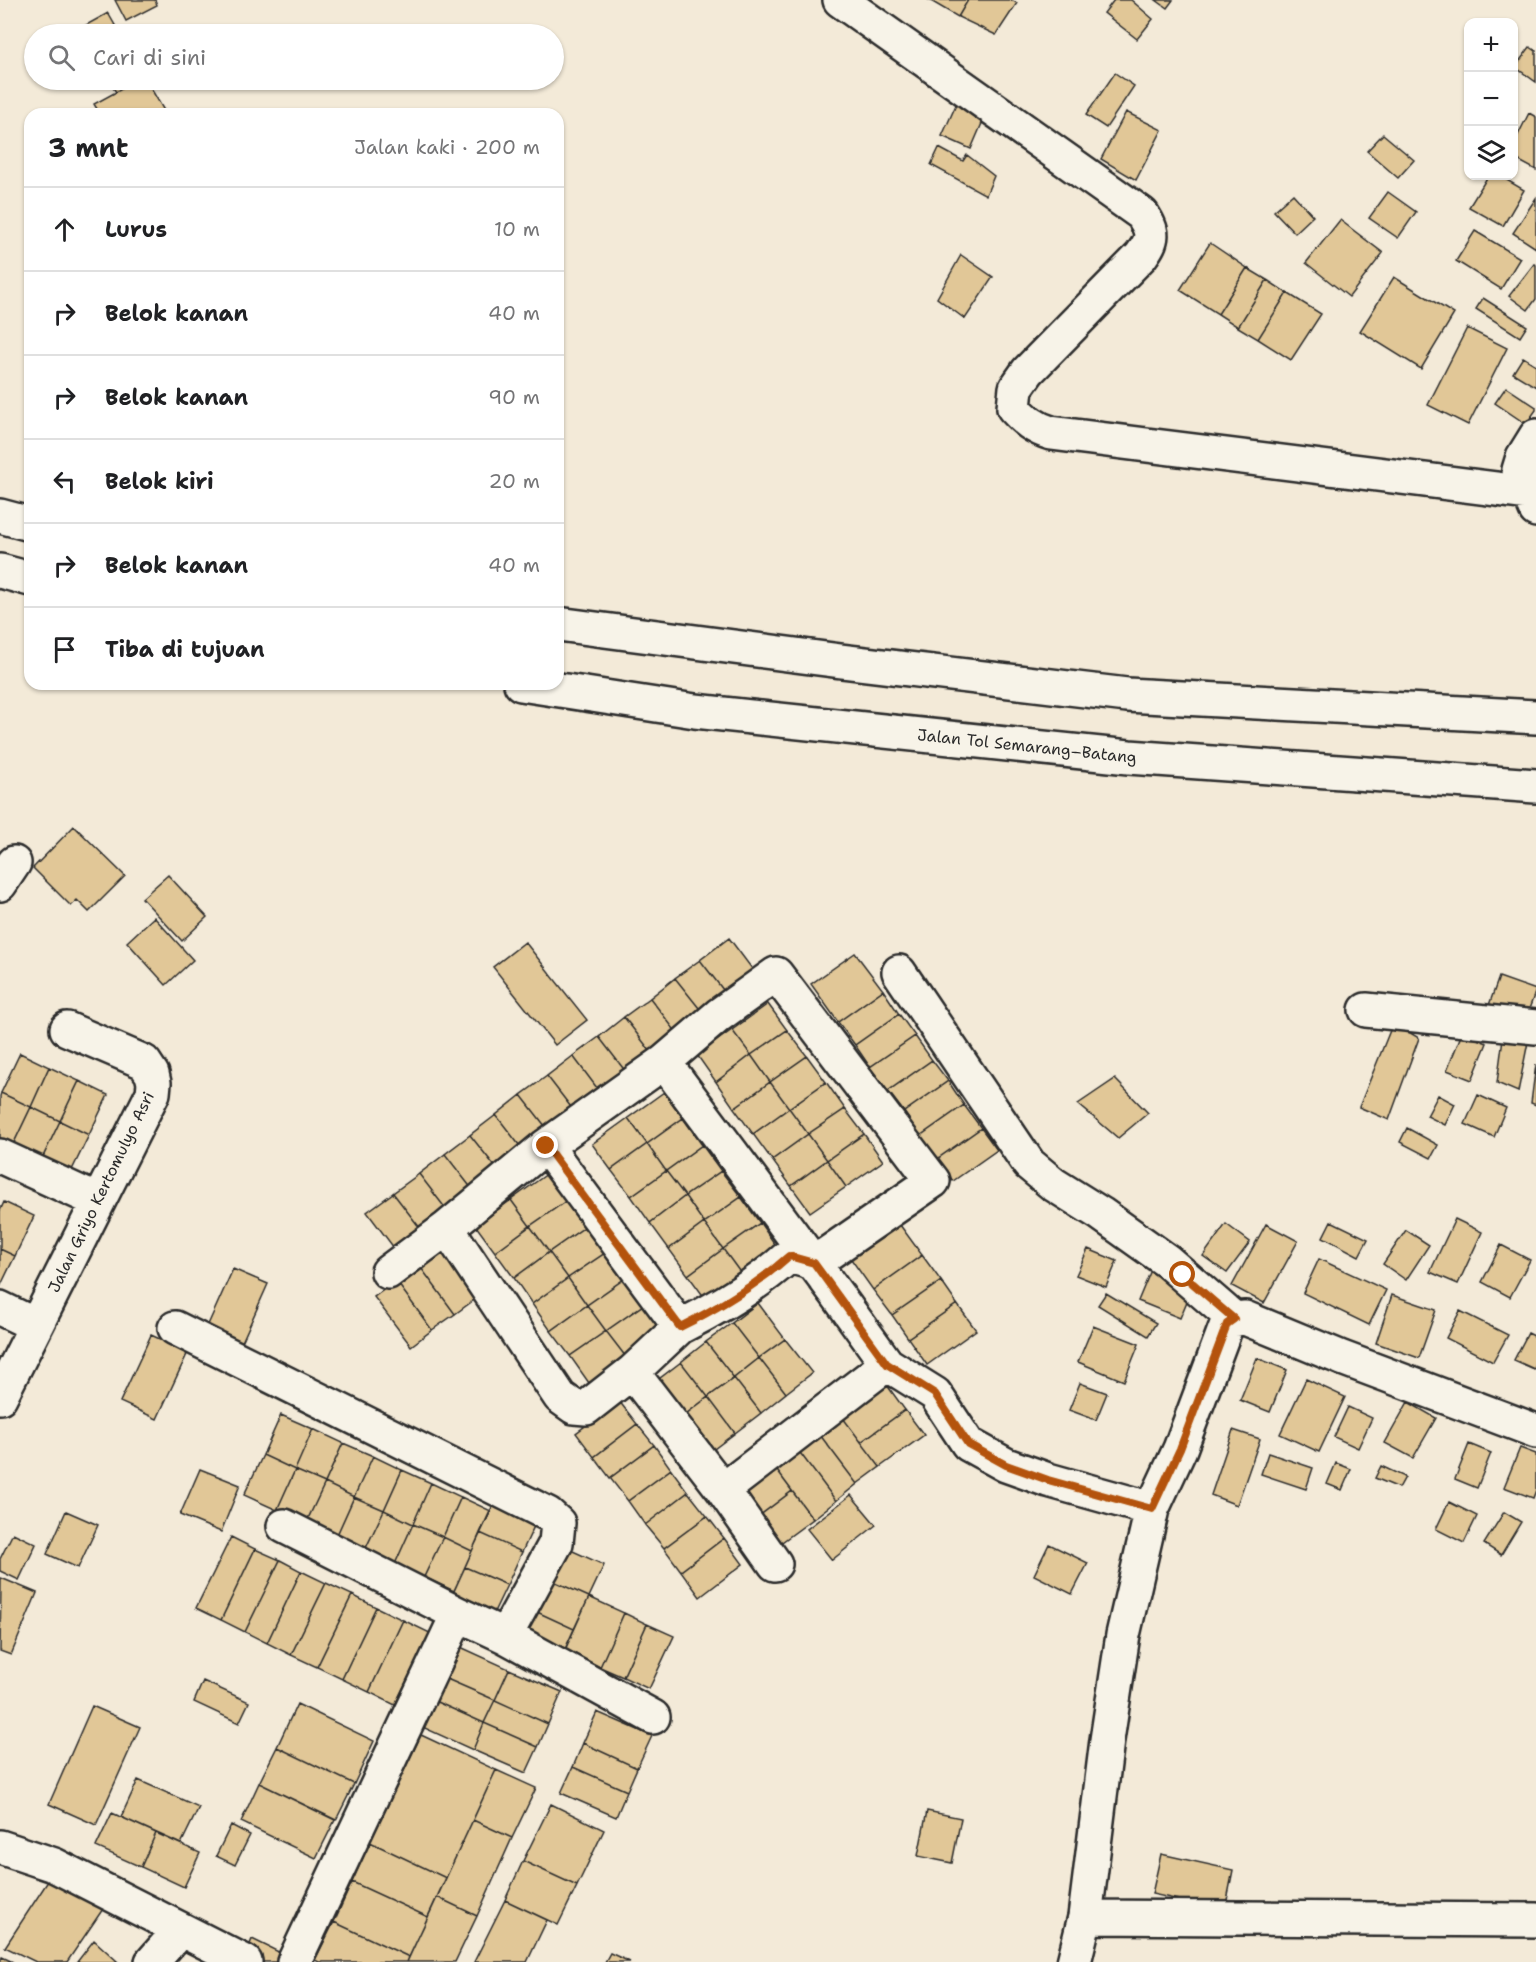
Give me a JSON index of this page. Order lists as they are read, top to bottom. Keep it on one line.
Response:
{"streets":{"main road":["Jalan Tol Semarang–Batang","Jalan Griyo Kertomulyo Asri"]},"page":{"map_buttons":["+","−"],"search":"Cari di sini","heading":["3 mnt","Jalan kaki · 200 m"],"list":[["Lurus","10 m"],["Belok kanan","40 m"],["Belok kanan","90 m"],["Belok kiri","20 m"],["Belok kanan","40 m"],"Tiba di tujuan"]}}
